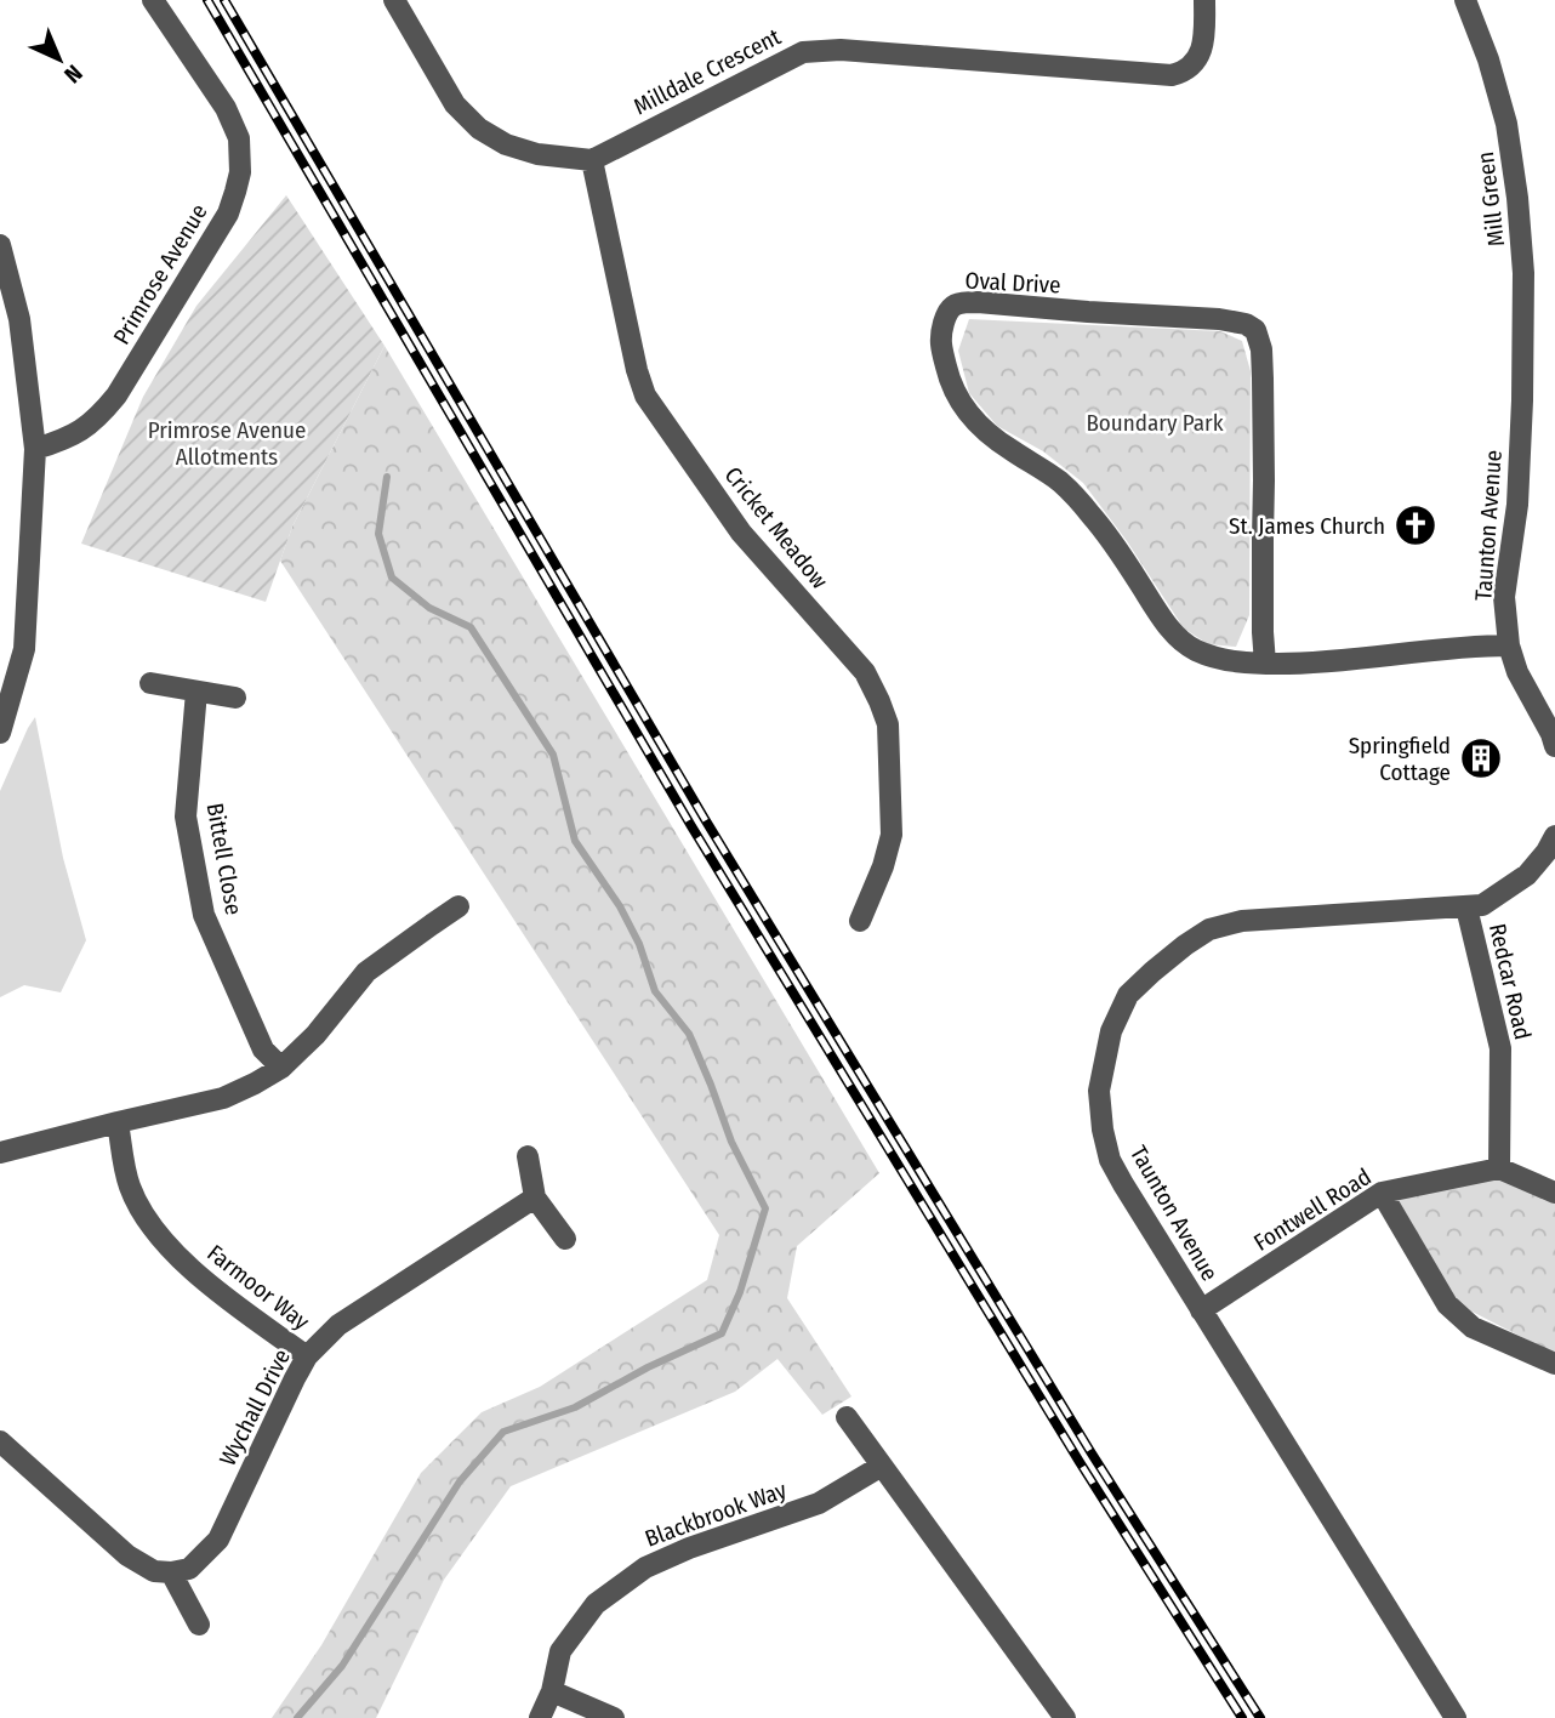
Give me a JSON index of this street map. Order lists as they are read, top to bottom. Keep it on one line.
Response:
{"streets":{"street":["Milldale Crescent","Mill Green","Primrose Avenue","Oval Drive","Taunton Avenue","Cricket Meadow","Bittell Close","Redcar Road","Fontwell Road","Farmoor Way","Wychall Drive","Blackbrook Way"]},"crossings":[["Milldale Crescent","Cricket Meadow"],["Mill Green","Taunton Avenue"],["Oval Drive","Taunton Avenue"],["Taunton Avenue","Redcar Road"],["Taunton Avenue","Fontwell Road"],["Redcar Road","Fontwell Road"],["Farmoor Way","Wychall Drive"]],"parks":["Boundary Park","Primrose Avenue Allotments"],"places":{"church":["St. James Church"],"building":["Springfield Cottage"]},"north":"bottom right"}
